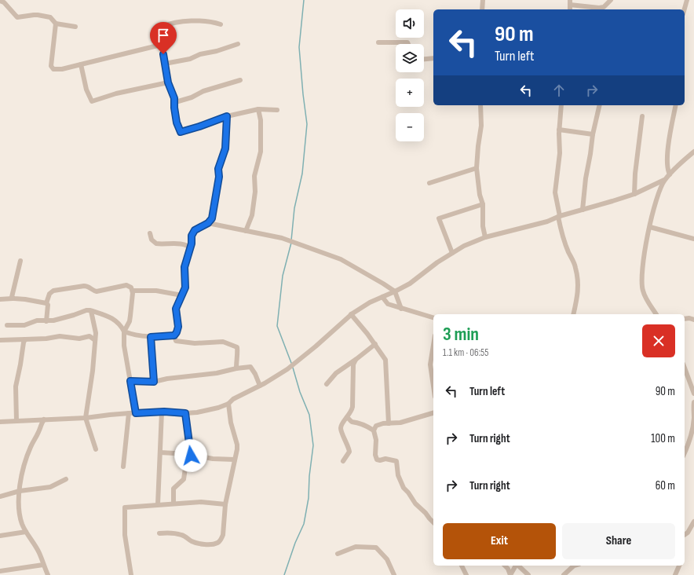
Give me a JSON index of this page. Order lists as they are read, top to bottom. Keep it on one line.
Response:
{"page":{"map_buttons":["+","−"],"turn":["90 m","Turn left"],"heading":["3 min","1.1 km · 06:55"],"list":[{"name":"Turn left","value":"90 m"},{"name":"Turn right","value":"100 m"},{"name":"Turn right","value":"60 m"}],"buttons":["Exit","Share"]}}
